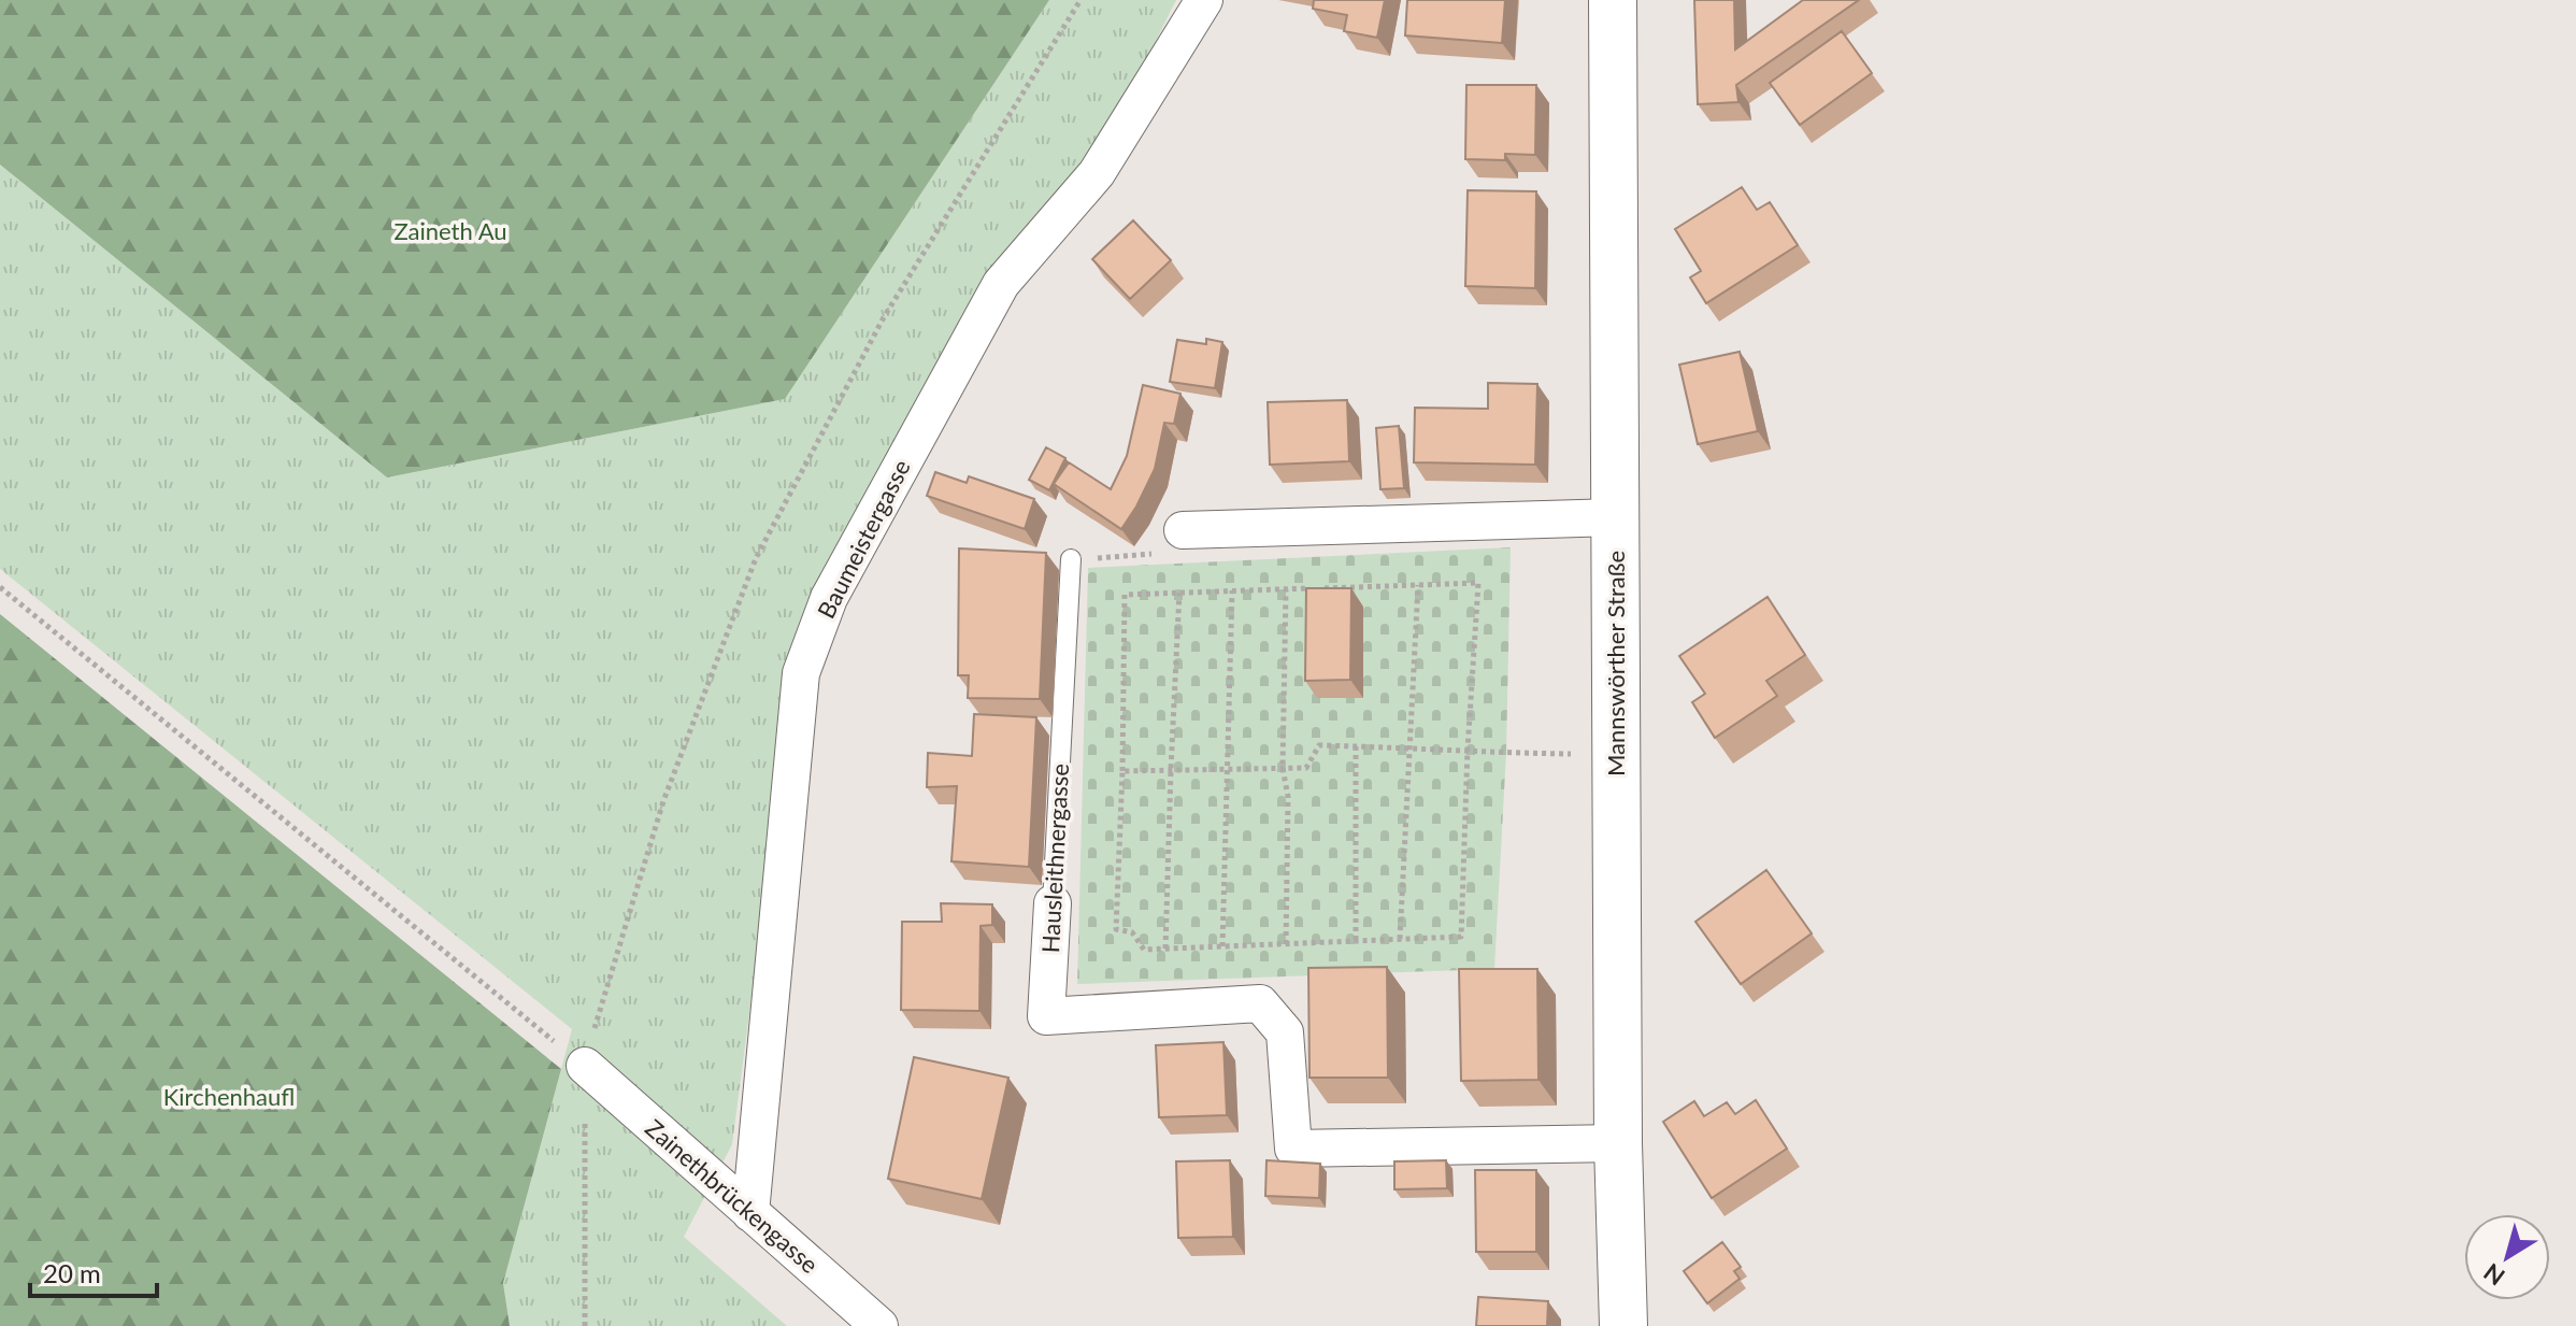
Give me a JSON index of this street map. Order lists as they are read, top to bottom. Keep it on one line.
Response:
{"streets":{"main road":["Mannswörther Straße"],"street":["Baumeistergasse","Hausleithnergasse","Zainethbrückengasse"]},"crossings":[["Baumeistergasse","Zainethbrückengasse"],["Mannswörther Straße","Hausleithnergasse"]],"parks":["Zaineth Au","Kirchenhaufl"],"scale_bar":"20 m","north":"bottom left"}
